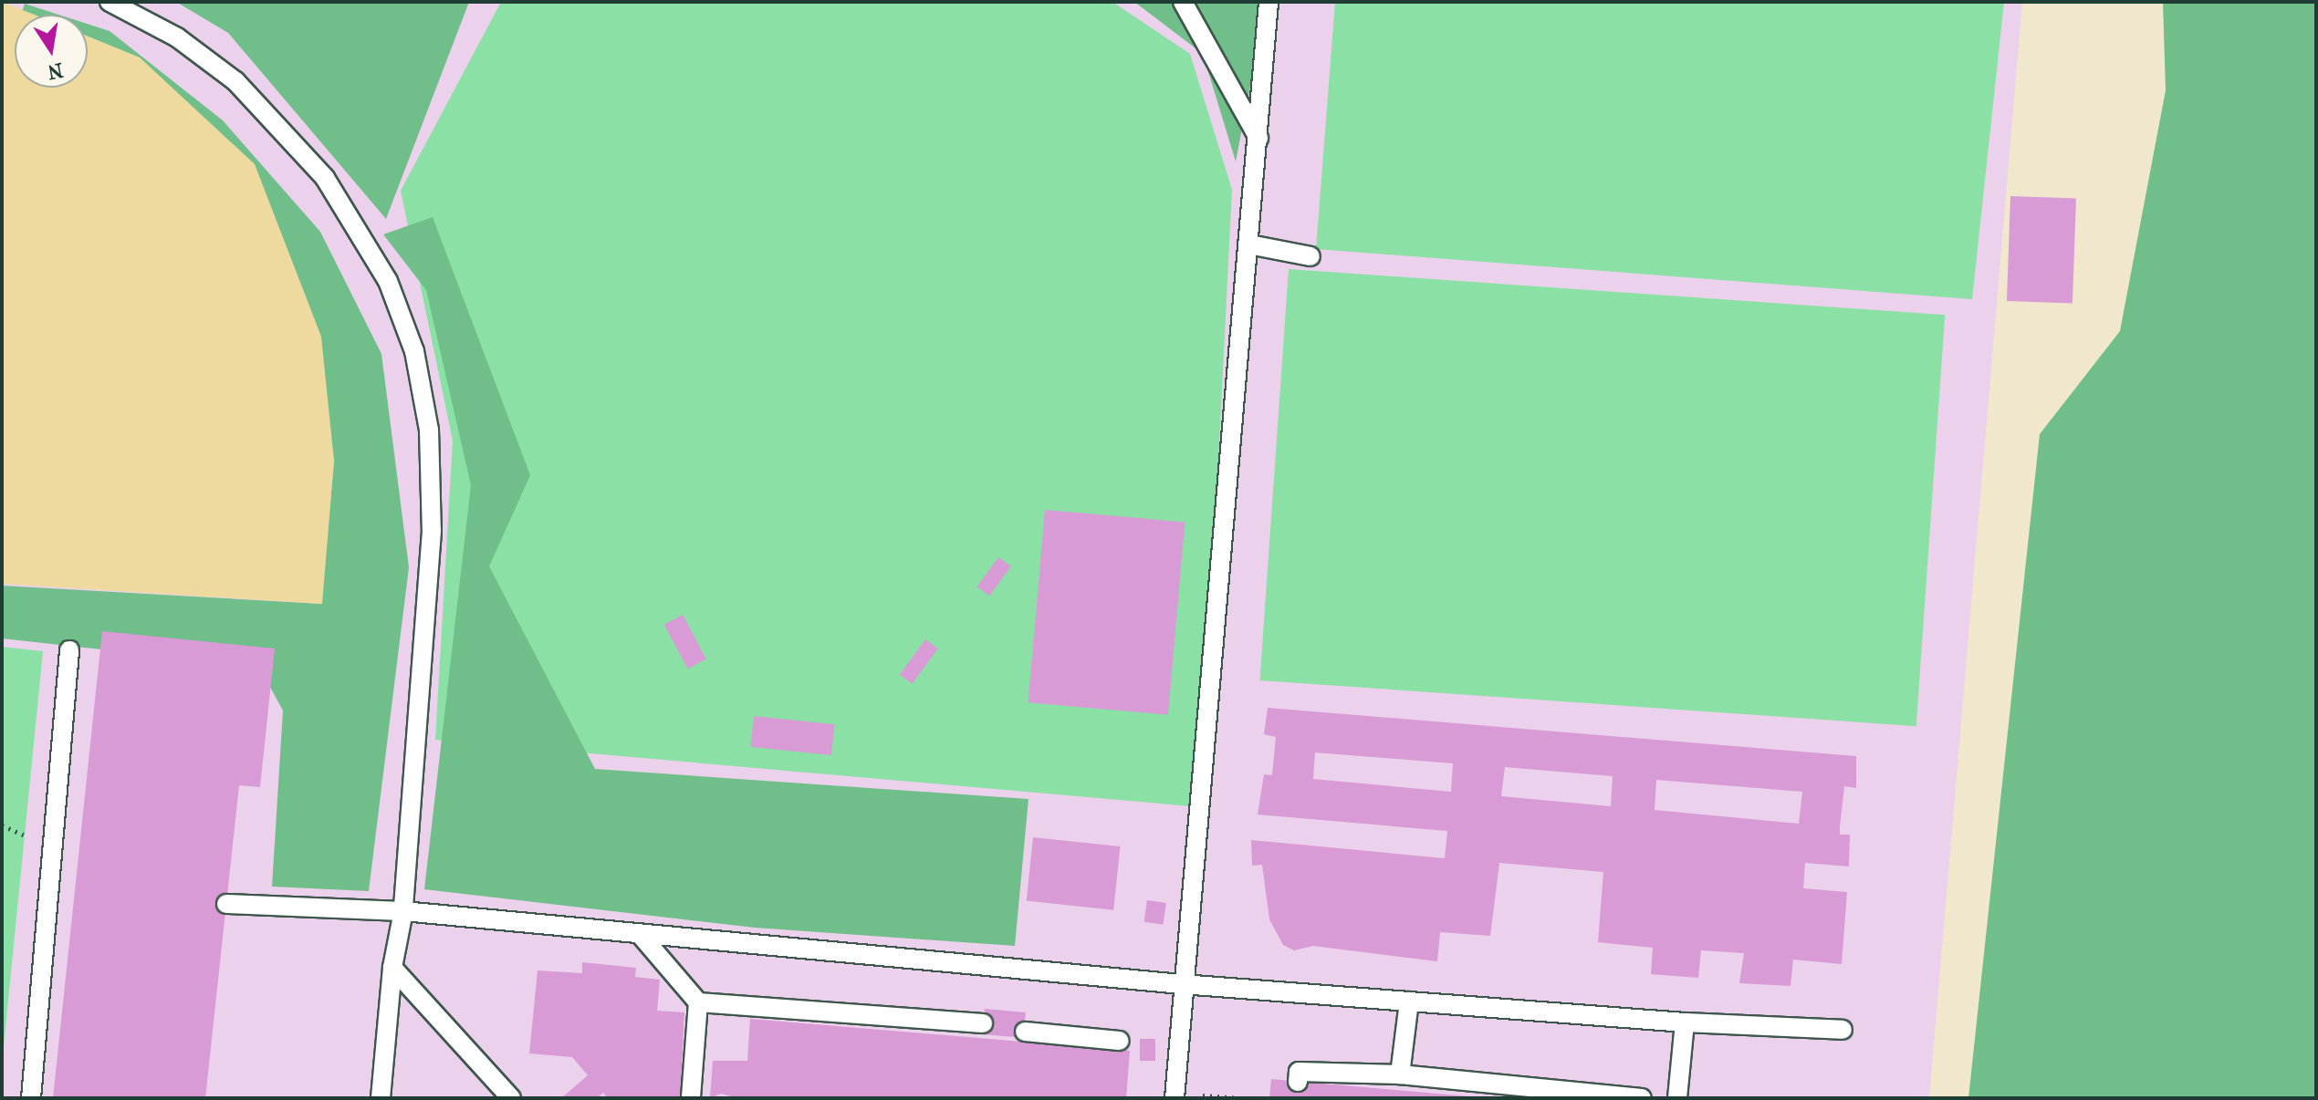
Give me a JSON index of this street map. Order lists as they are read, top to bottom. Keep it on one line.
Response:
{"north":"bottom"}
